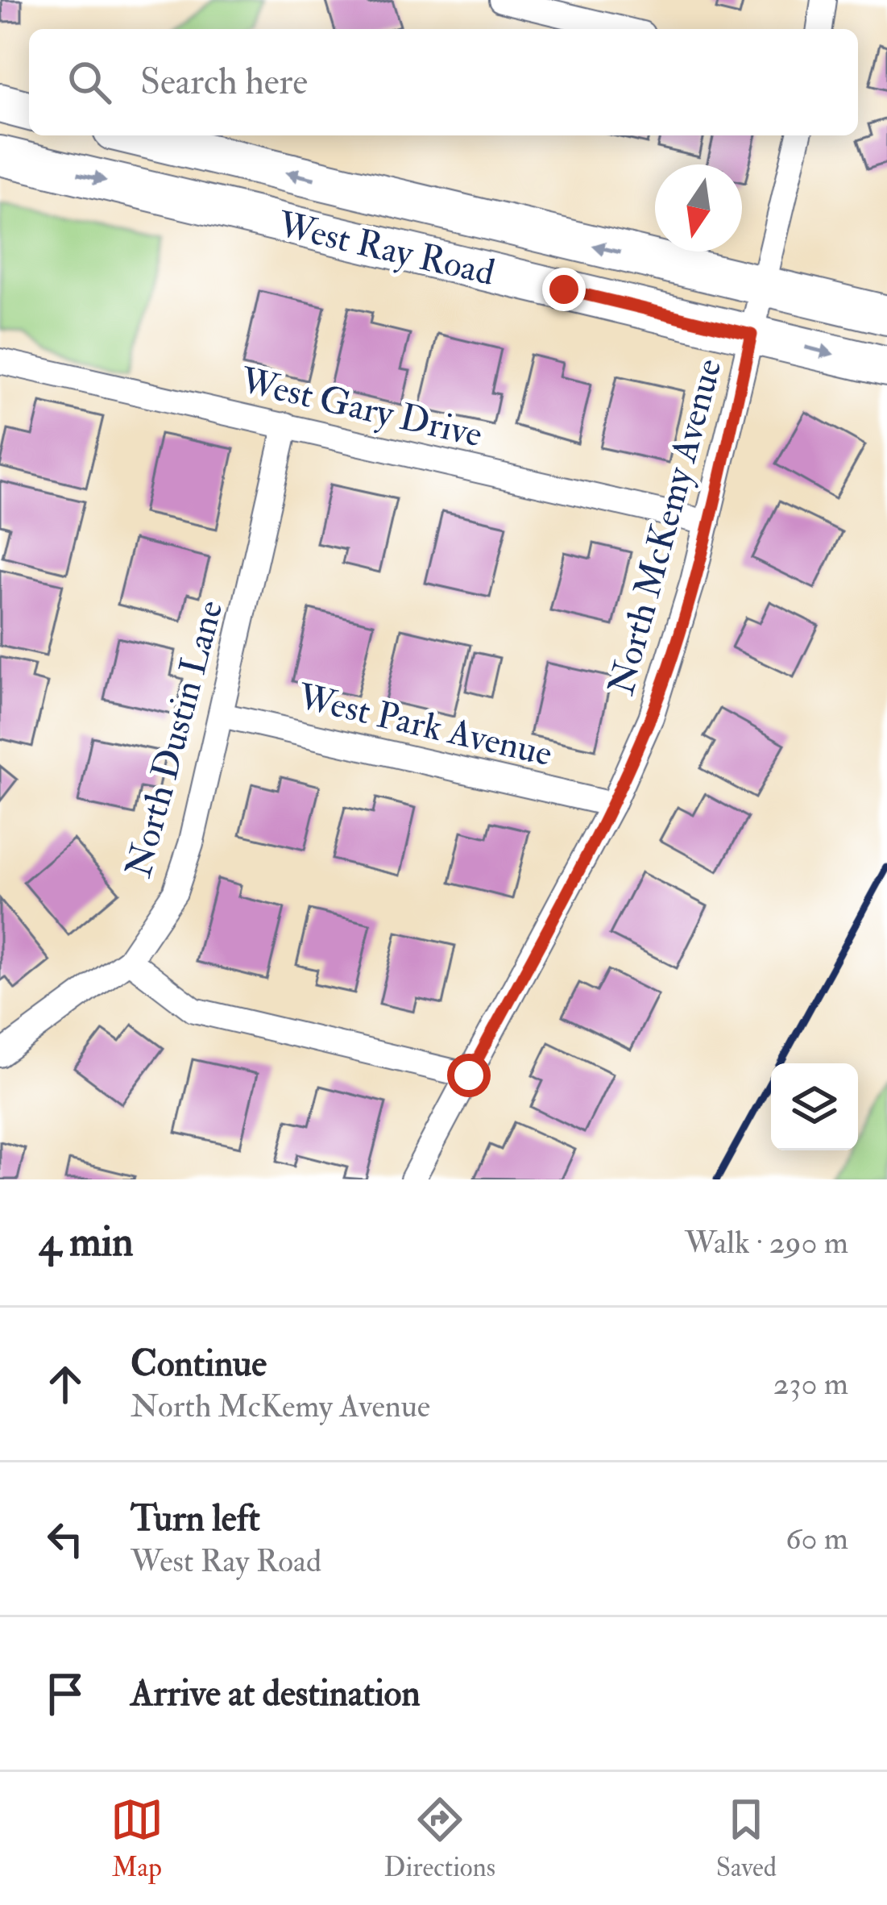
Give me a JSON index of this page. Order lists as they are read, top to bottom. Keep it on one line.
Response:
{"streets":{"main road":["West Ray Road"],"street":["West Gary Drive","North McKemy Avenue","West Park Avenue","North Dustin Lane"]},"crossings":[["West Ray Road","North McKemy Avenue"],["West Gary Drive","North McKemy Avenue"],["West Gary Drive","North Dustin Lane"],["North McKemy Avenue","West Park Avenue"],["West Park Avenue","North Dustin Lane"]],"north":"bottom","page":{"search":"Search here","heading":["4 min","Walk · 290 m"],"list":[["Continue","North McKemy Avenue","230 m"],["Turn left","West Ray Road","60 m"],"Arrive at destination"],"nav":["Map","Directions","Saved"]}}
